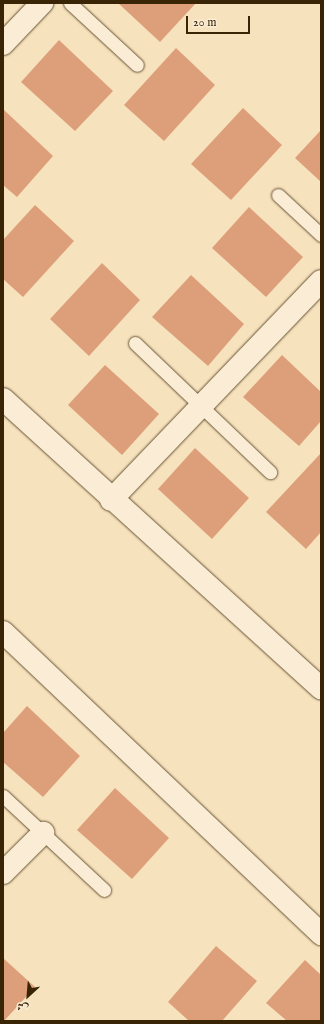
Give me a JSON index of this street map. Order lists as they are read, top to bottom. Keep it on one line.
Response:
{"scale_bar":"20 m","north":"bottom left"}
